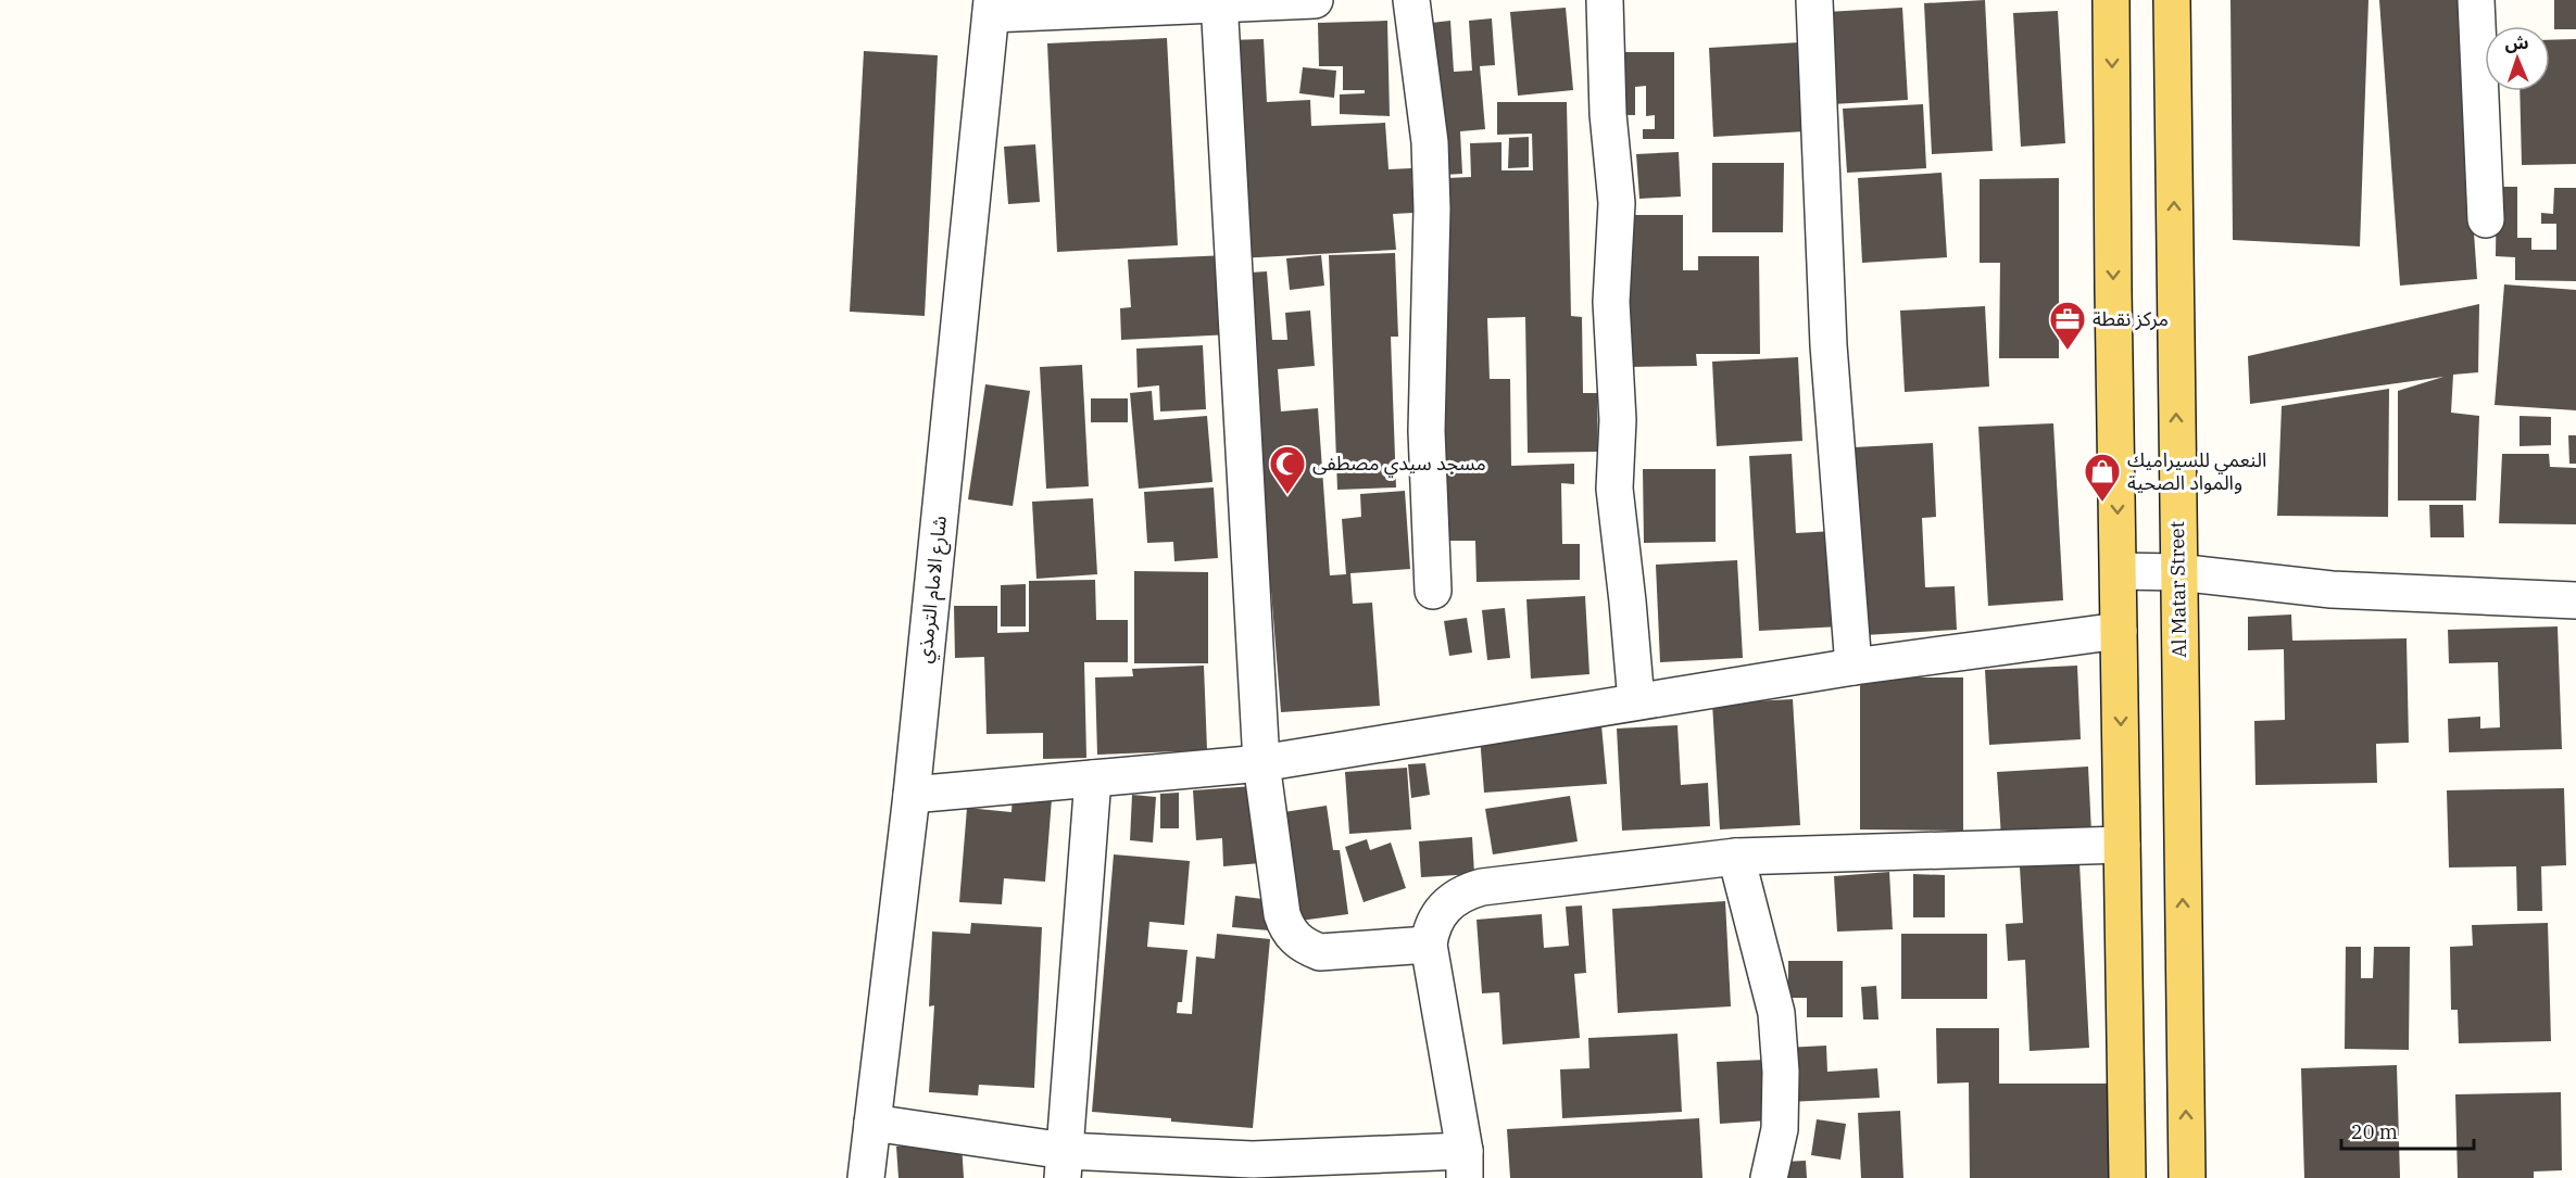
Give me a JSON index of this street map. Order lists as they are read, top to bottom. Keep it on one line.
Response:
{"streets":{"main road":["Al Matar Street"],"street":["شارع الامام الترمذي"]},"places":{"office":["مركز نقطة"],"mosque":["مسجد سيدي مصطفى"],"shop":["النعمي للسيراميك والمواد الصحية"]},"scale_bar":"20 m","north":"top"}
